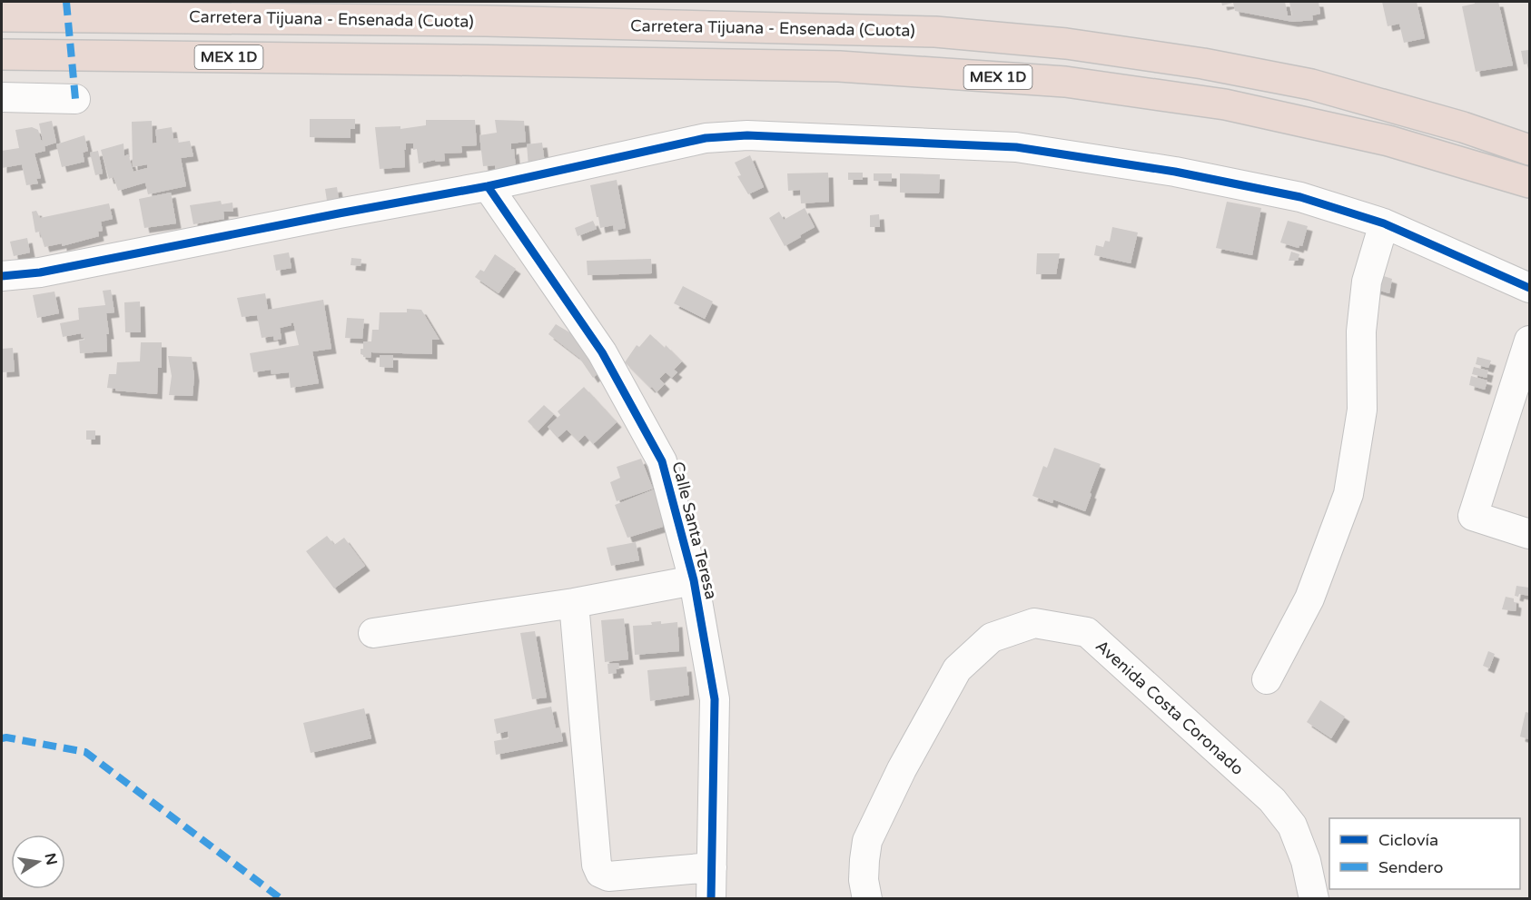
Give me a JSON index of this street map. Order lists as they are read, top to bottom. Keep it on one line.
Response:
{"streets":{"highway":["Carretera Tijuana - Ensenada (Cuota)","MEX 1D"],"street":["Calle Santa Teresa","Avenida Costa Coronado"]},"legend":["Ciclovía","Sendero"],"north":"right"}
